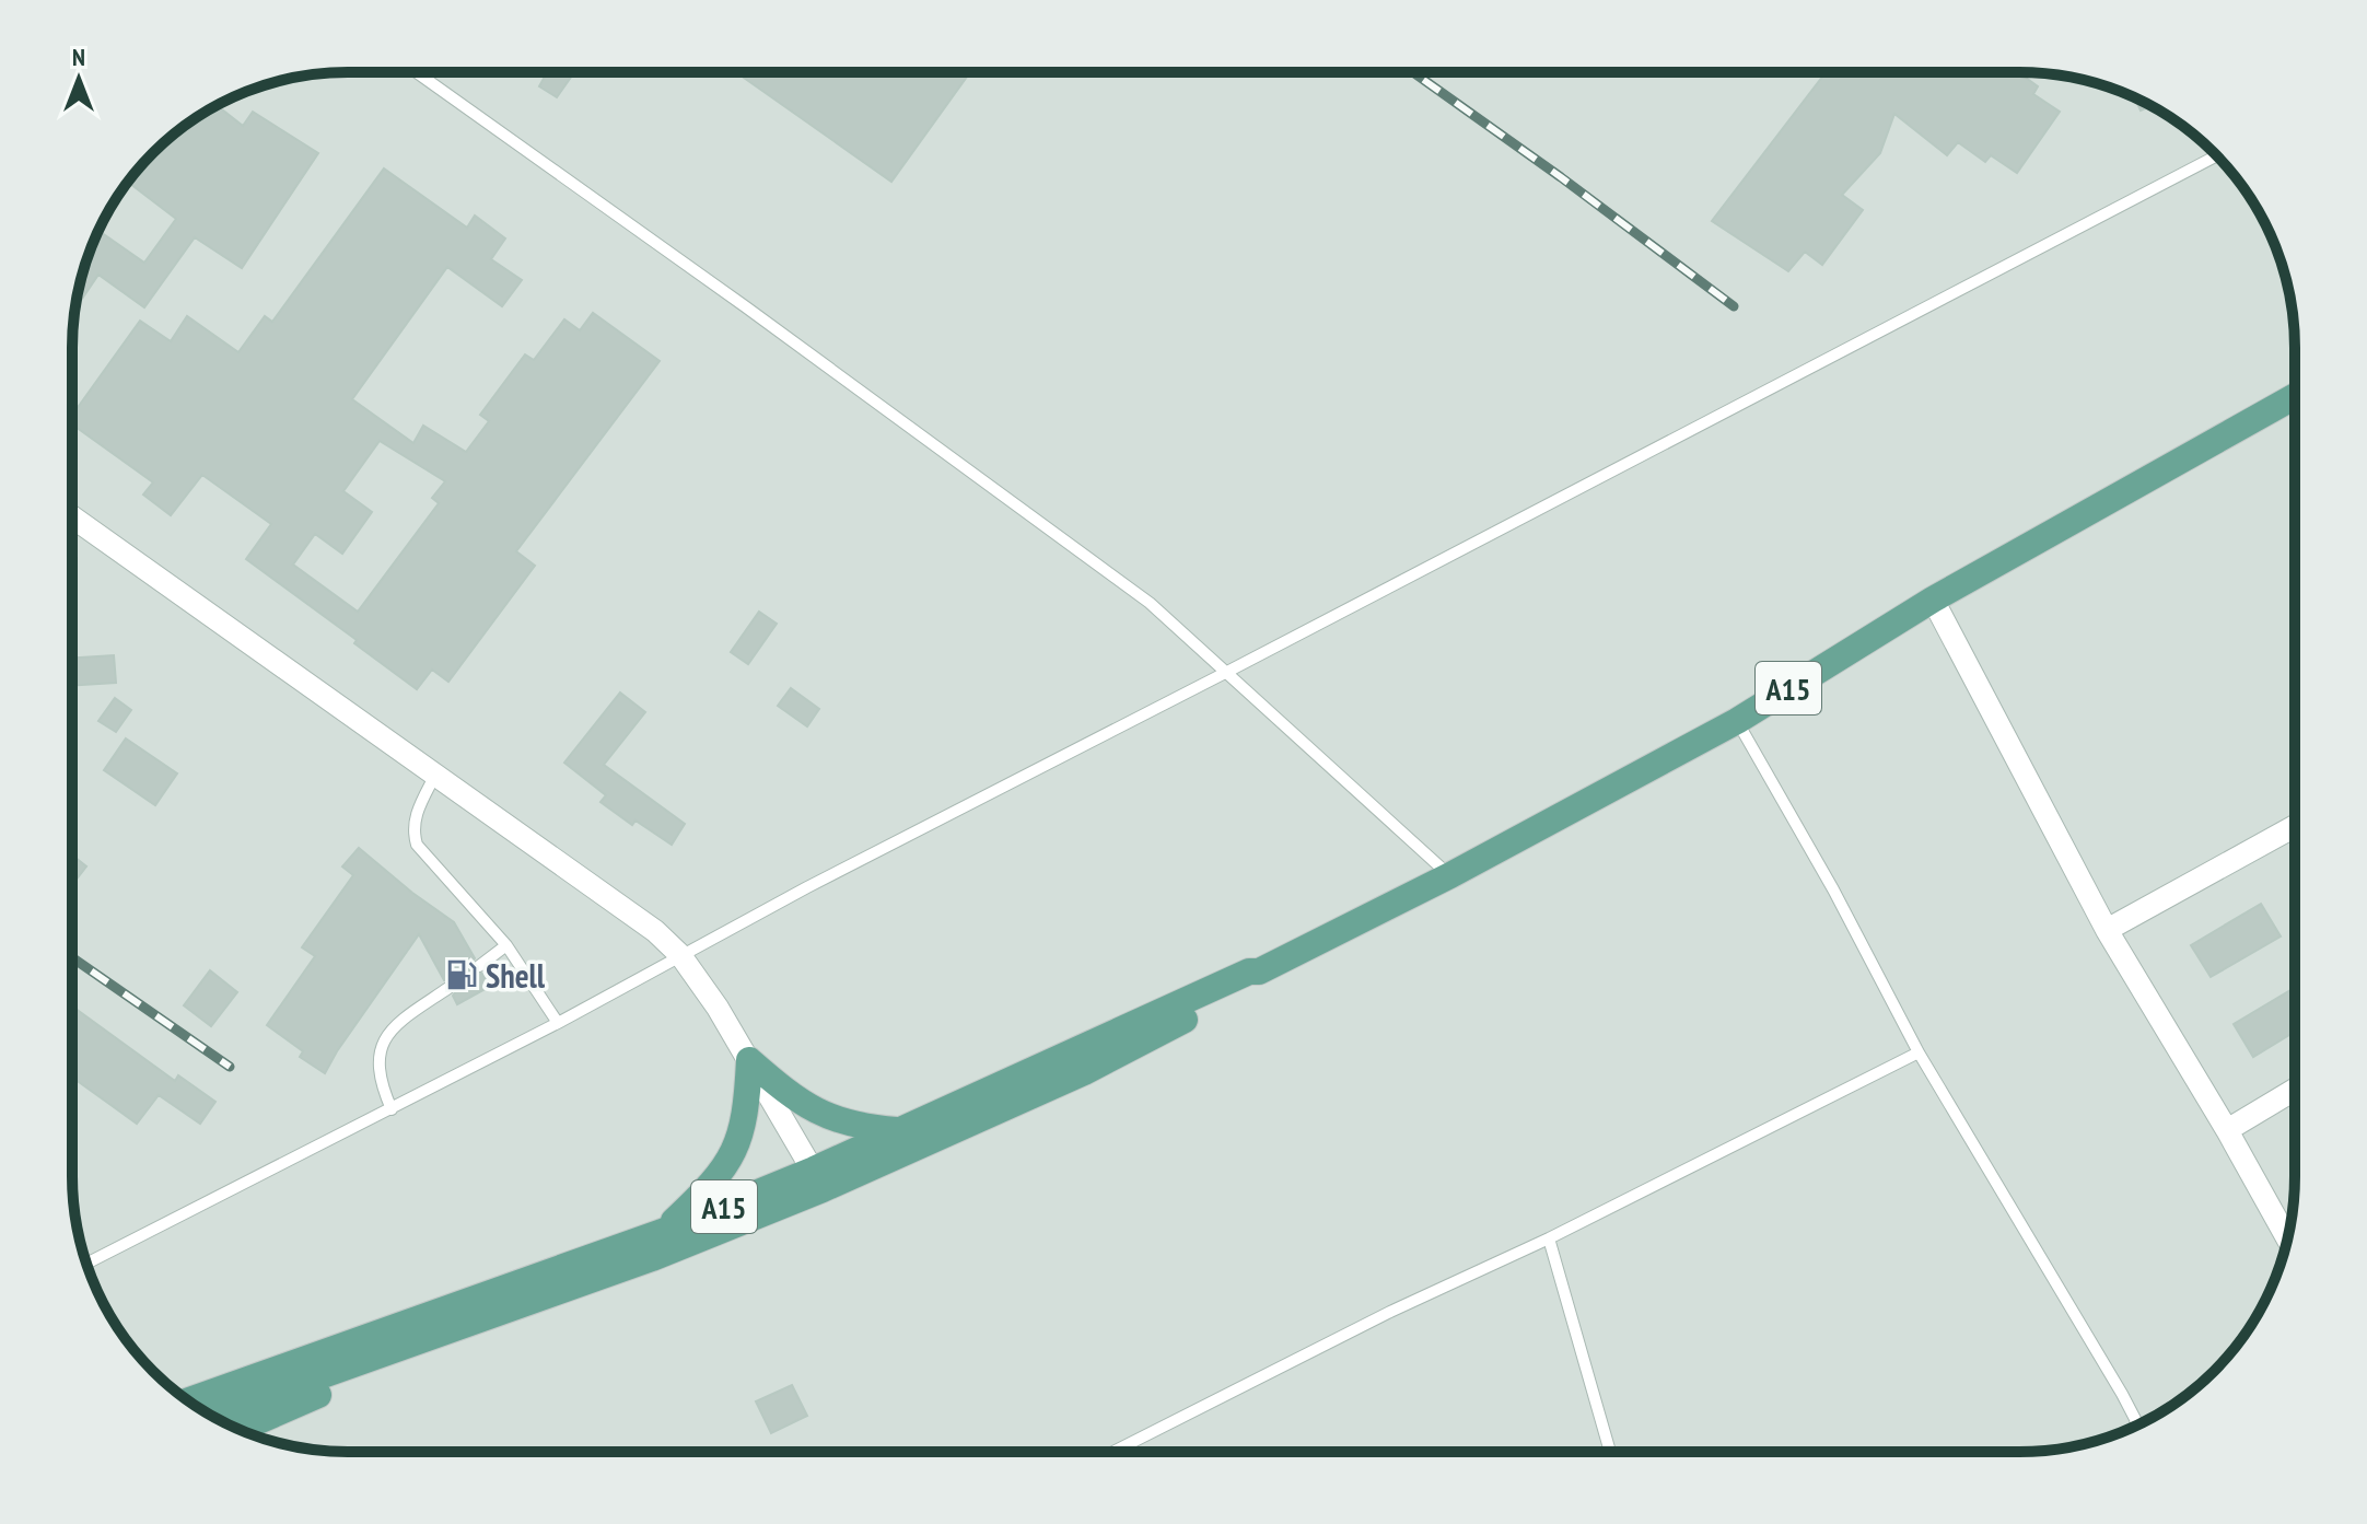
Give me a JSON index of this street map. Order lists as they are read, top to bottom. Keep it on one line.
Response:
{"streets":{"main road":["A15"]},"places":{"fuel station":["Shell"]},"north":"top"}
